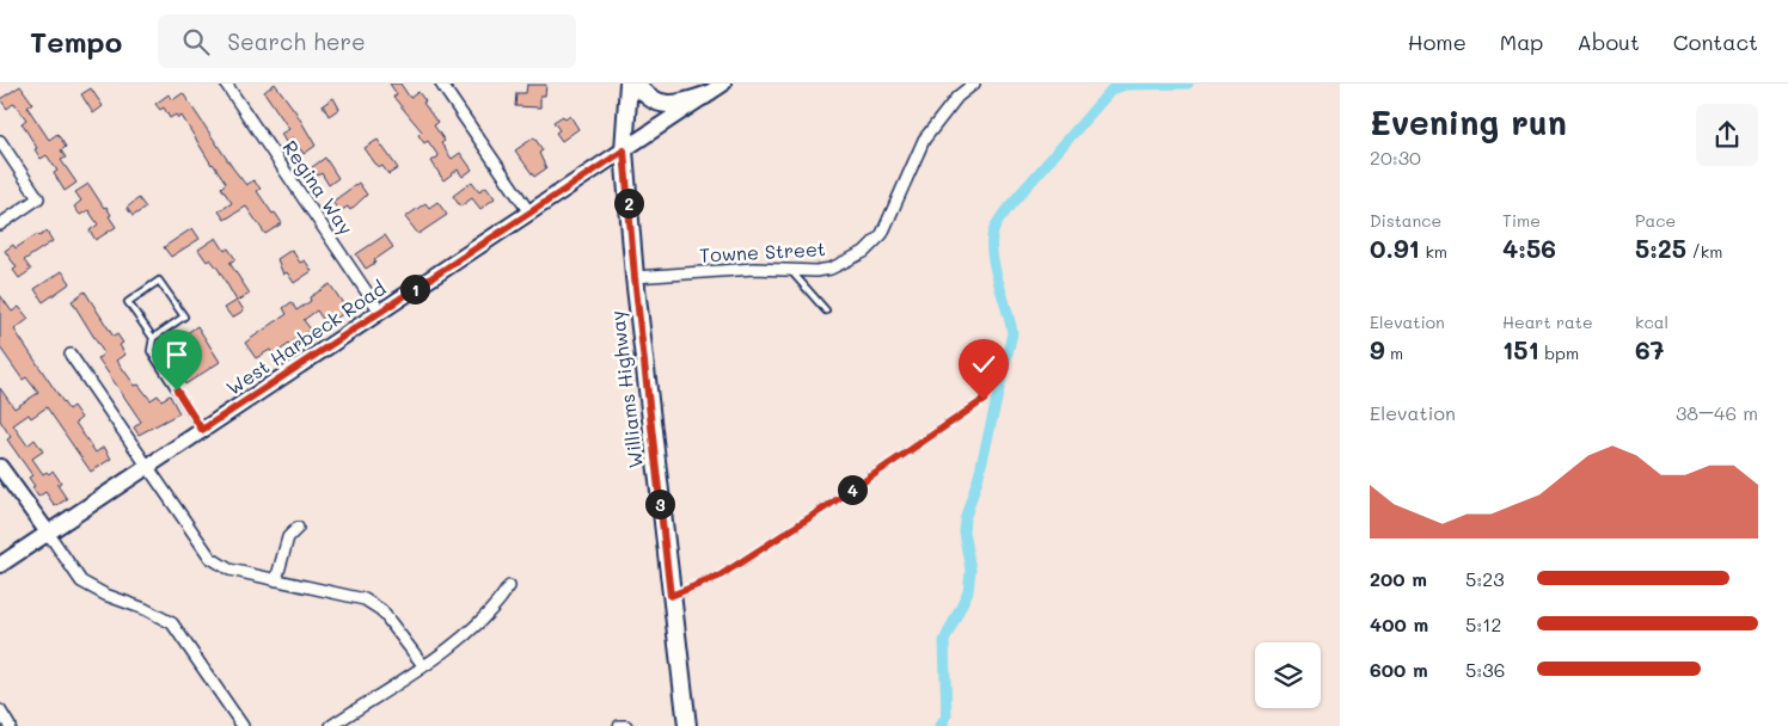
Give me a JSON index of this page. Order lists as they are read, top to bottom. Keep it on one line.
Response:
{"streets":{"main road":["Williams Highway"],"street":["Regina Way","Towne Street","West Harbeck Road"]},"crossings":[["Regina Way","West Harbeck Road"],["Towne Street","Williams Highway"],["West Harbeck Road","Williams Highway"]],"page":{"header":"Tempo","search":"Search here","nav":["Home","Map","About","Contact"],"heading":["Evening run","20:30"],"stats":[["Distance","0.91 km"],["Time","4:56"],["Pace","5:25 /km"],["Elevation","9 m"],["Heart rate","151 bpm"],["kcal","67"]],"pins":["2","1","4","3"],"chart":["Elevation","38–46 m"],"list":[{"name":"200 m","note":"5:23"},{"name":"400 m","note":"5:12"},{"name":"600 m","note":"5:36"}]}}
